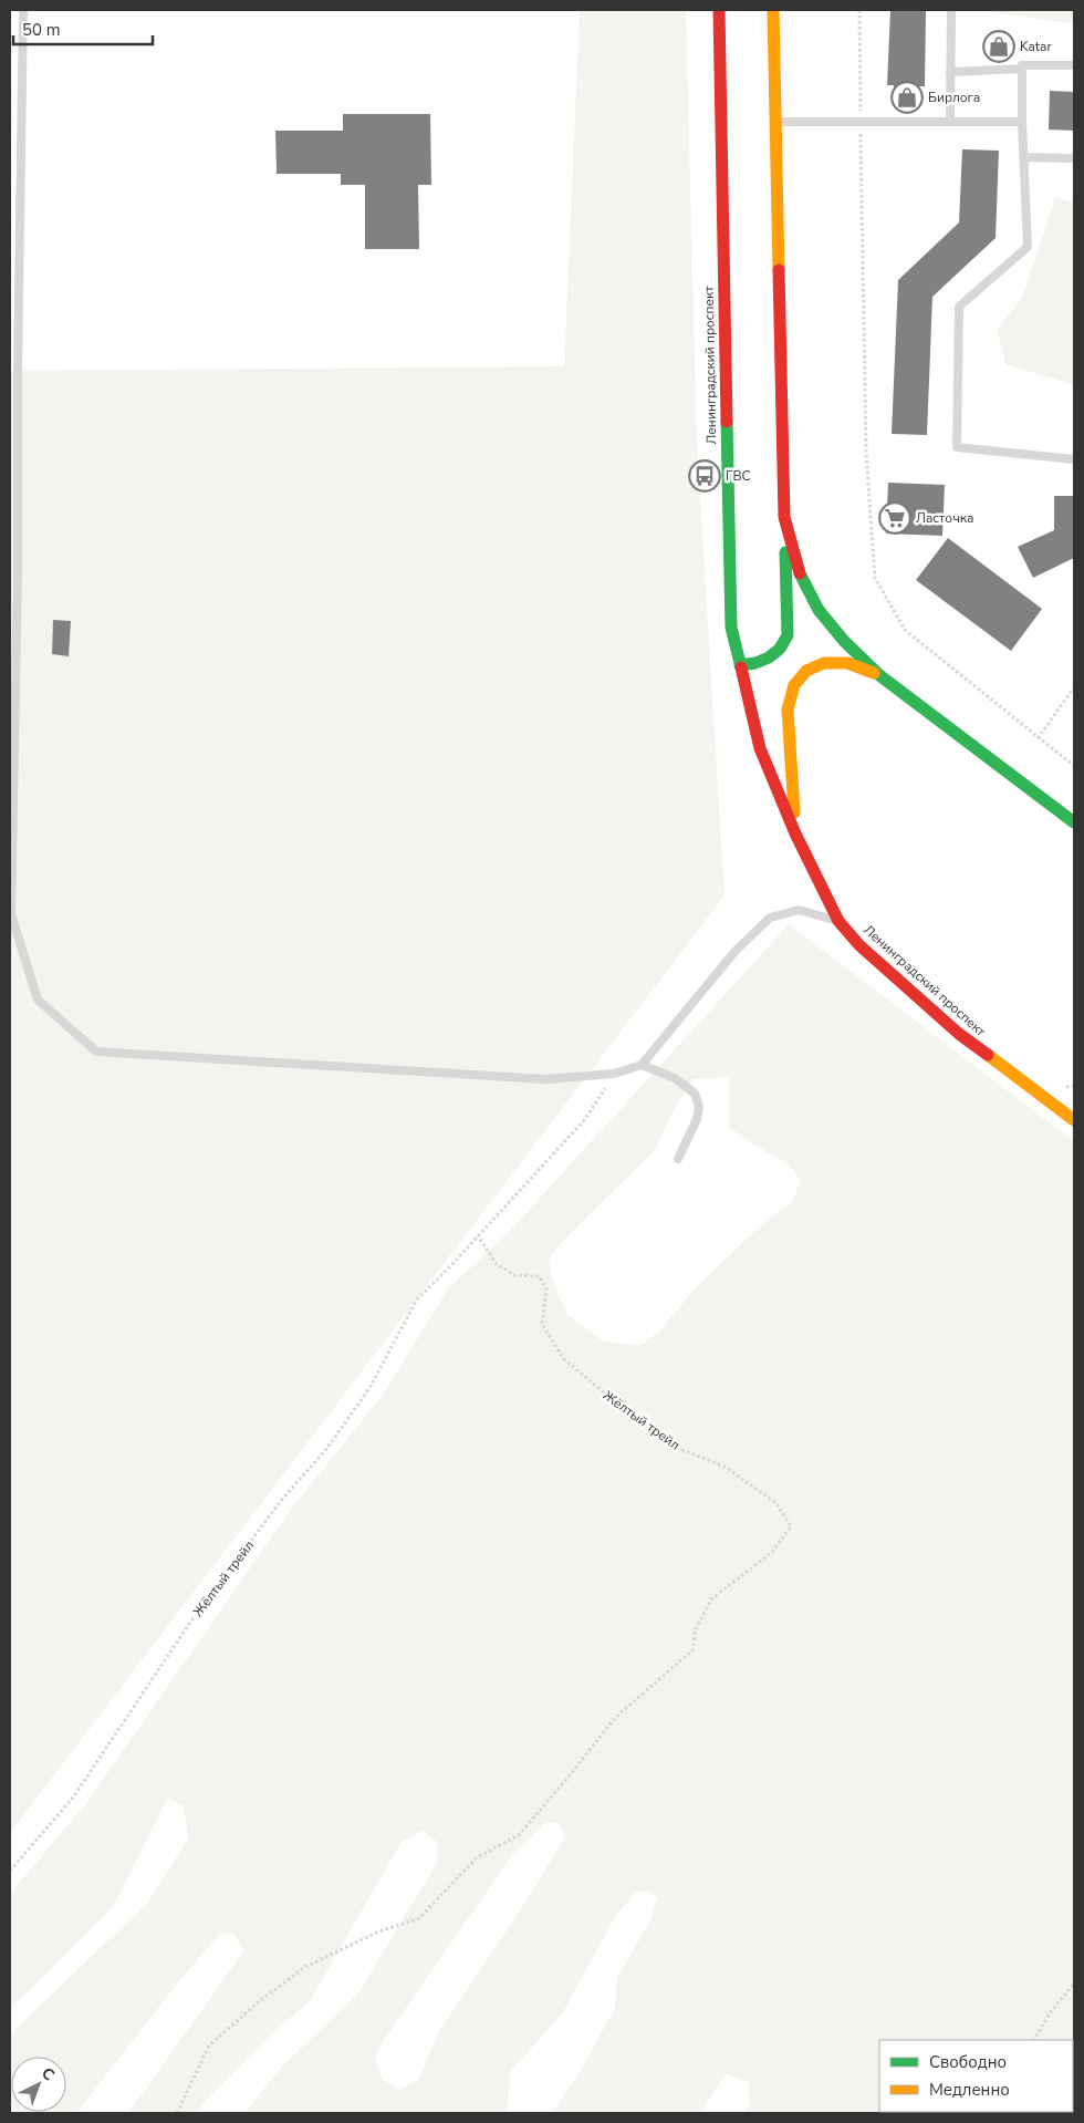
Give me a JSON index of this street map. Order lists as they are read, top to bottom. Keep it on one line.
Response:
{"streets":{"main road":["Ленинградский проспект"],"path":["Жёлтый трейл"]},"places":{"shop":["Katar","Бирлога"],"bus stop":["ГВС"],"supermarket":["Ласточка"]},"legend":["Свободно","Медленно"],"scale_bar":"50 m","north":"top right"}
